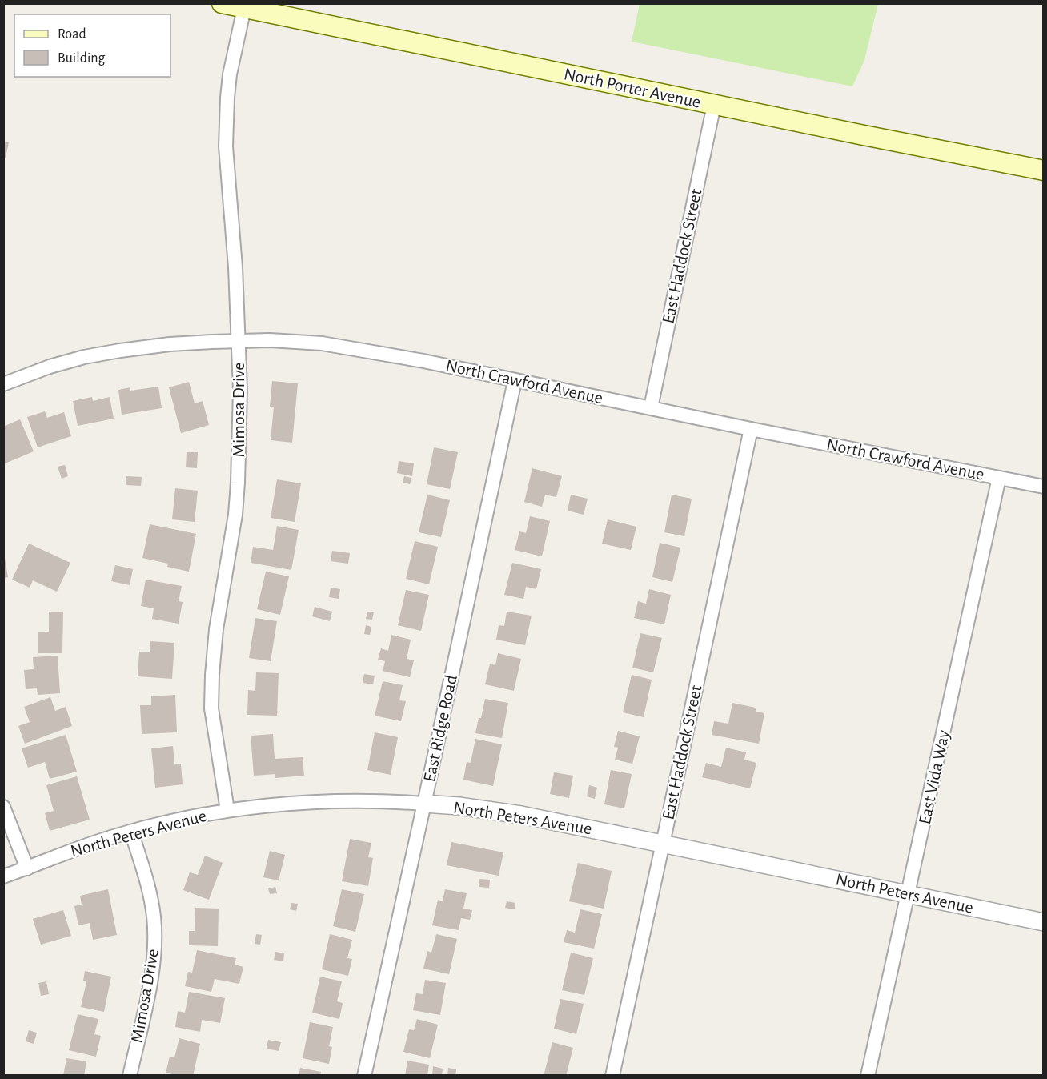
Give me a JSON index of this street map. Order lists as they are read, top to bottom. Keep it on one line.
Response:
{"streets":{"main road":["North Porter Avenue"],"street":["East Haddock Street","North Crawford Avenue","Mimosa Drive","East Ridge Road","East Vida Way","North Peters Avenue"]},"crossings":[["North Porter Avenue","East Haddock Street"],["North Porter Avenue","Mimosa Drive"],["East Haddock Street","North Crawford Avenue"],["East Haddock Street","North Peters Avenue"],["North Crawford Avenue","Mimosa Drive"],["North Crawford Avenue","East Ridge Road"],["North Crawford Avenue","East Vida Way"],["Mimosa Drive","North Peters Avenue"],["East Ridge Road","North Peters Avenue"],["East Vida Way","North Peters Avenue"]],"legend":["Road","Building"]}
